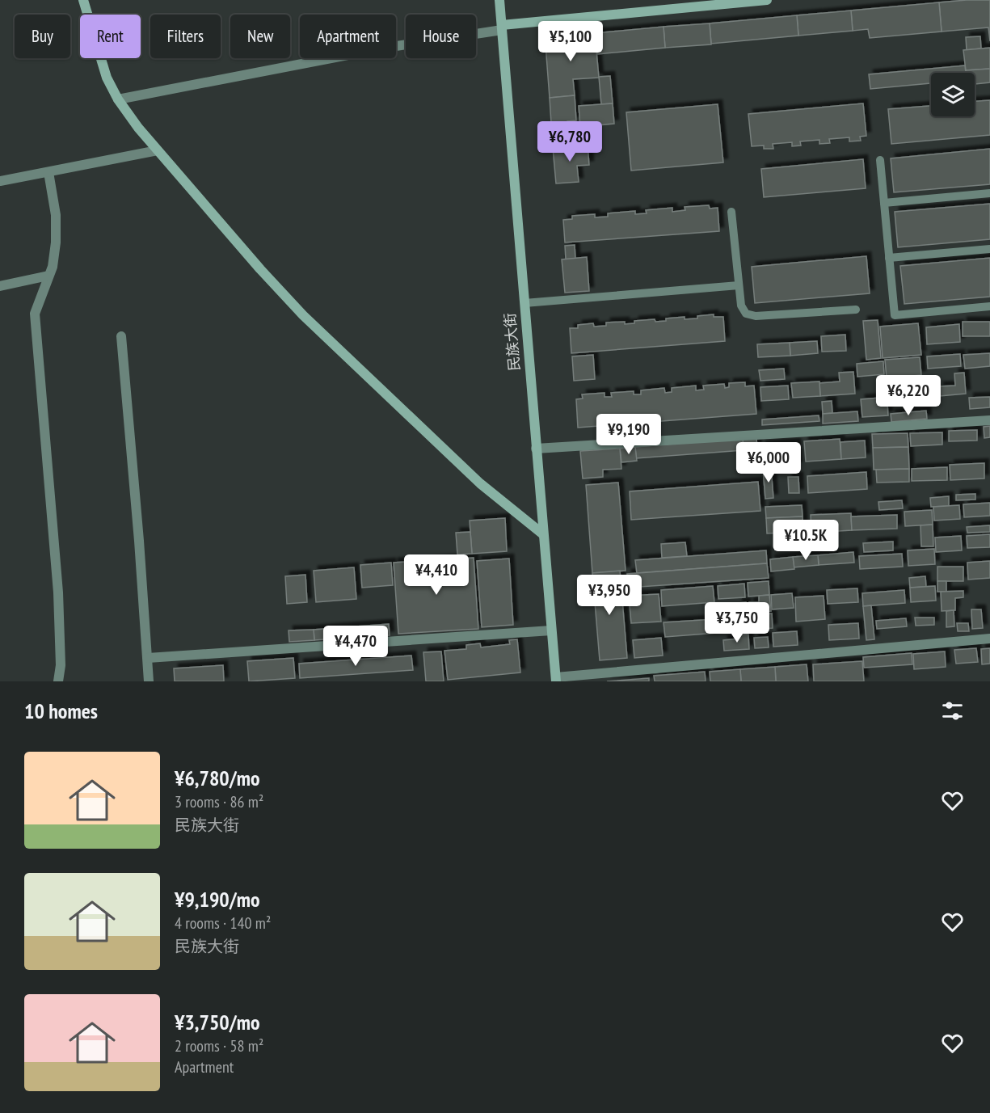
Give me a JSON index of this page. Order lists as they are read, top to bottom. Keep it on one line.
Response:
{"streets":{"street":["民族大街"]},"page":{"chip":["Buy","Rent","Filters","New","Apartment","House"],"price":["¥5,100","¥6,780","¥6,220","¥9,190","¥6,000","¥10.5K","¥4,410","¥3,950","¥3,750","¥4,470"],"heading":"10 homes","list":[{"name":"¥6,780/mo","note":"3 rooms · 86 m² · 民族大街"},{"name":"¥9,190/mo","note":"4 rooms · 140 m² · 民族大街"},{"name":"¥3,750/mo","note":"2 rooms · 58 m² · Apartment"}]}}
